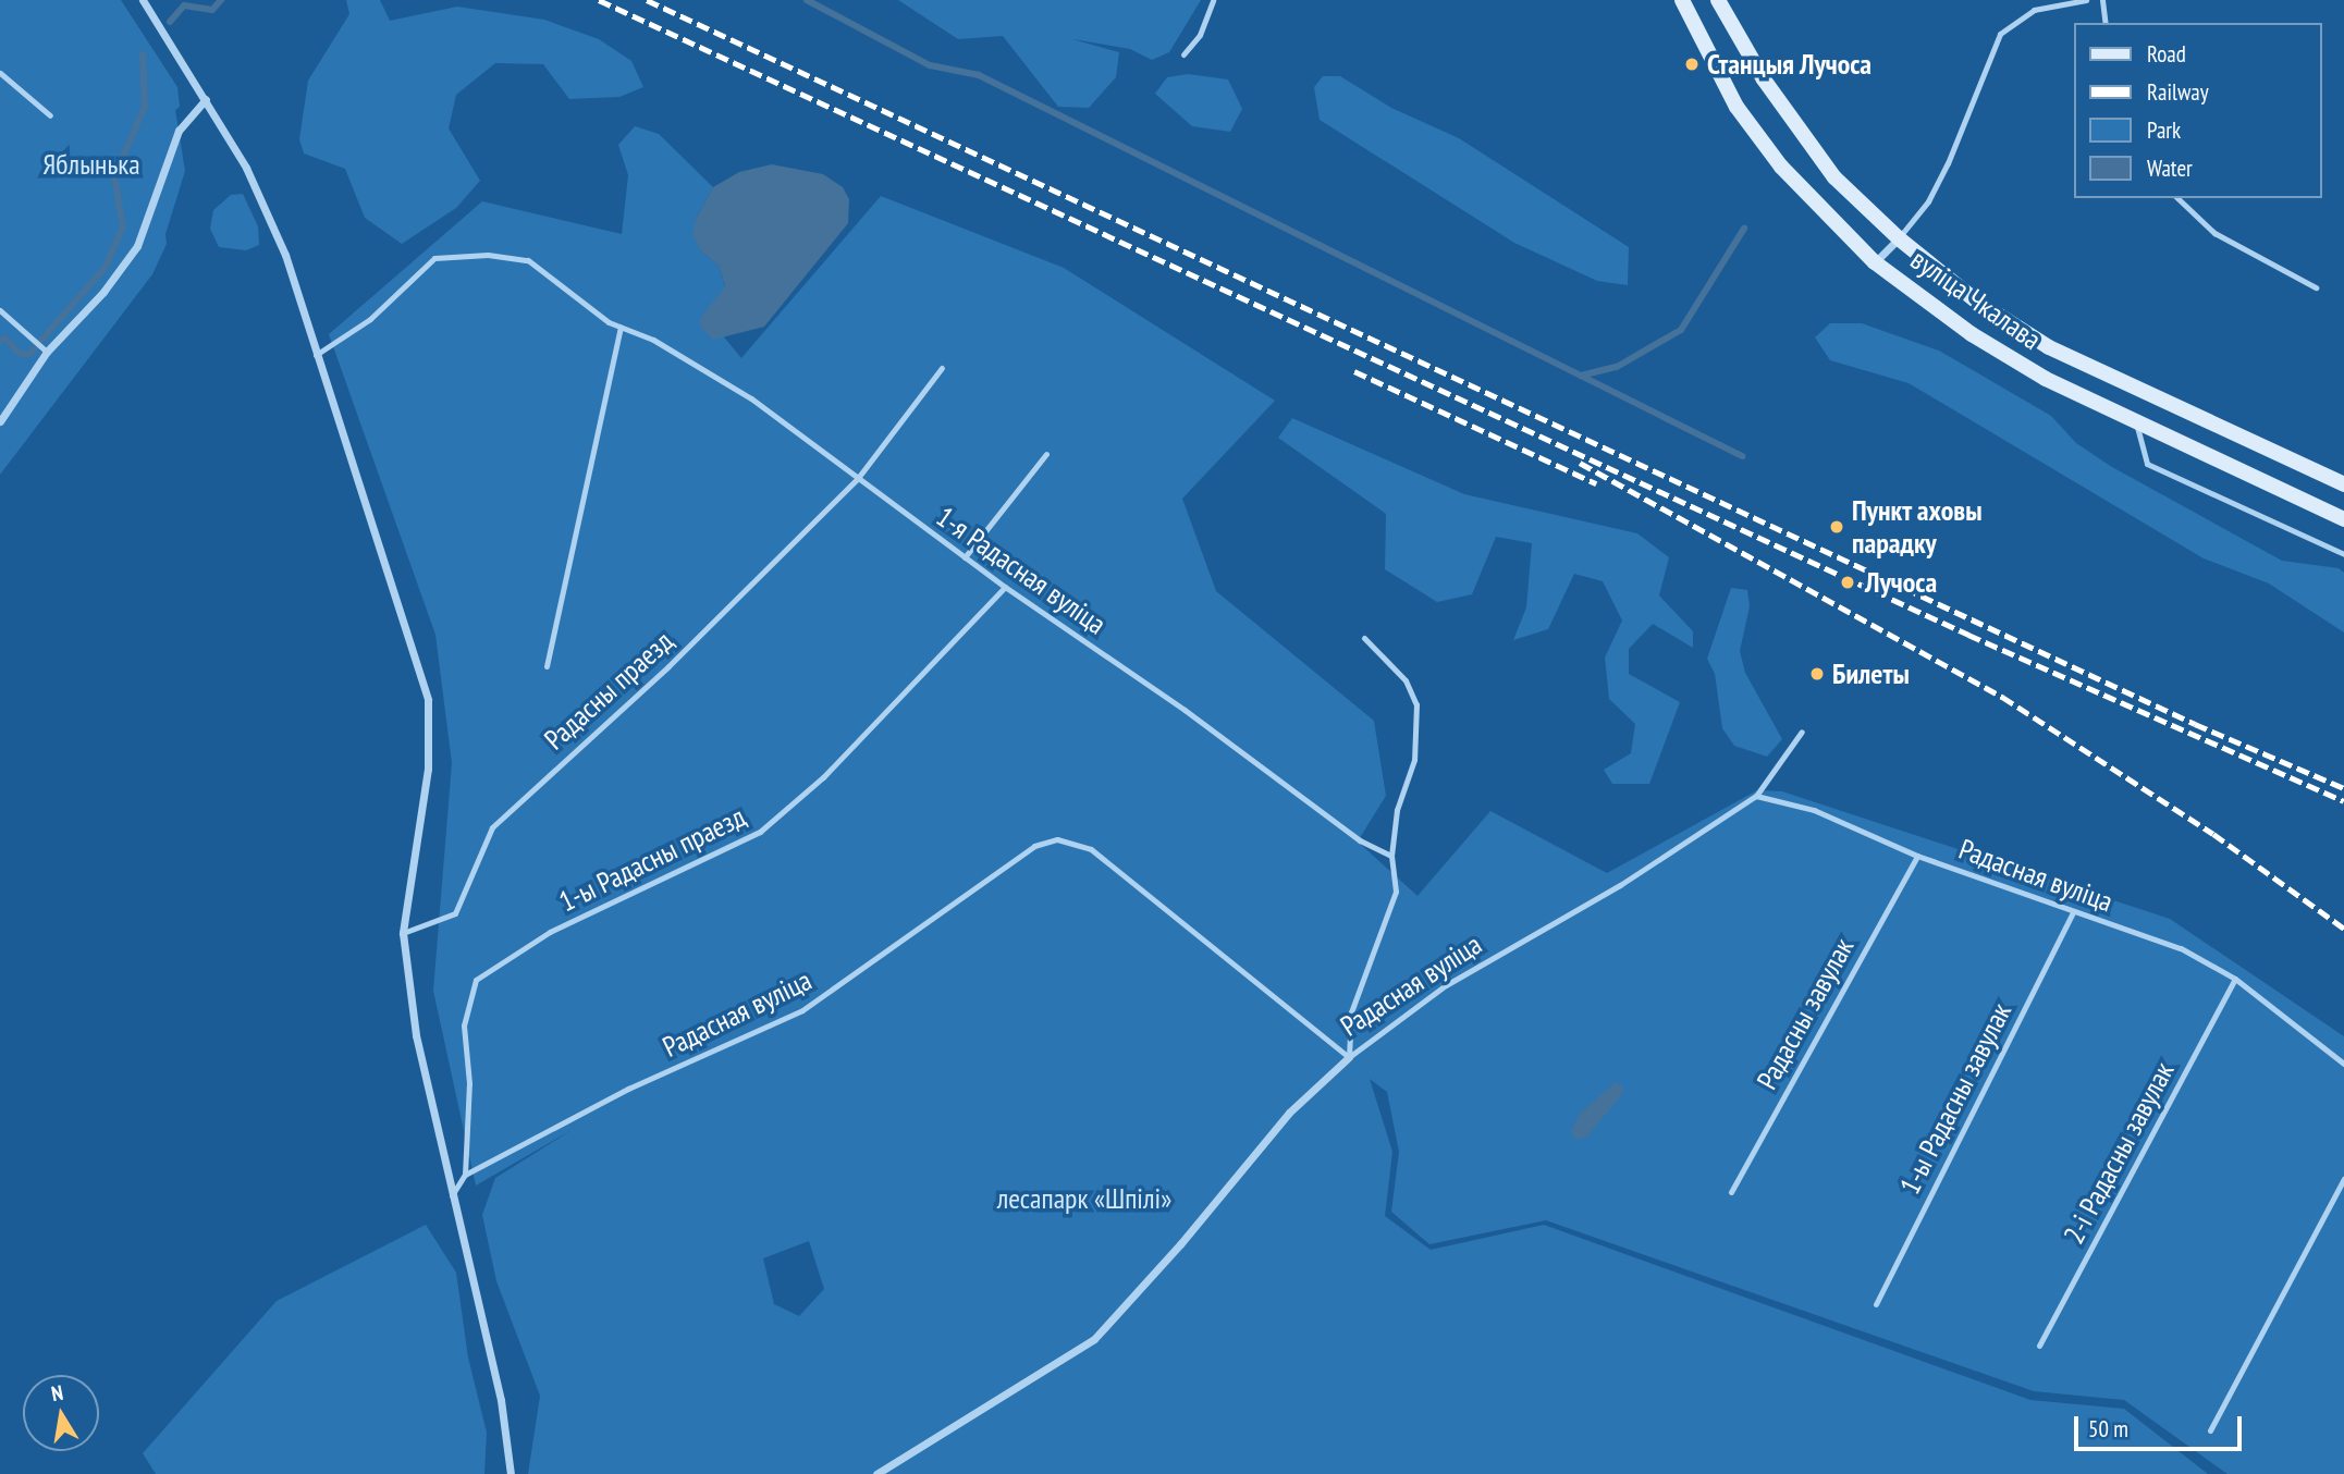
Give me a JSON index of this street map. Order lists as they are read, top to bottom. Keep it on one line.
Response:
{"streets":{"main road":["вуліца Чкалава"],"lane":["1-я Радасная вуліца","Радасны праезд","1-ы Радасны праезд","Радасная вуліца","Радасны завулак","1-ы Радасны завулак","2-і Радасны завулак"]},"crossings":[["1-я Радасная вуліца","Радасны праезд"],["1-я Радасная вуліца","1-ы Радасны праезд"],["1-ы Радасны праезд","Радасная вуліца"],["Радасная вуліца","Радасны завулак"],["Радасная вуліца","1-ы Радасны завулак"],["Радасная вуліца","2-і Радасны завулак"]],"parks":["Яблынька","лесапарк «Шпілі»"],"places":["Станцыя Лучоса","Пункт аховы парадку","Лучоса","Билеты"],"legend":["Road","Railway","Park","Water"],"scale_bar":"50 m","north":"top"}
